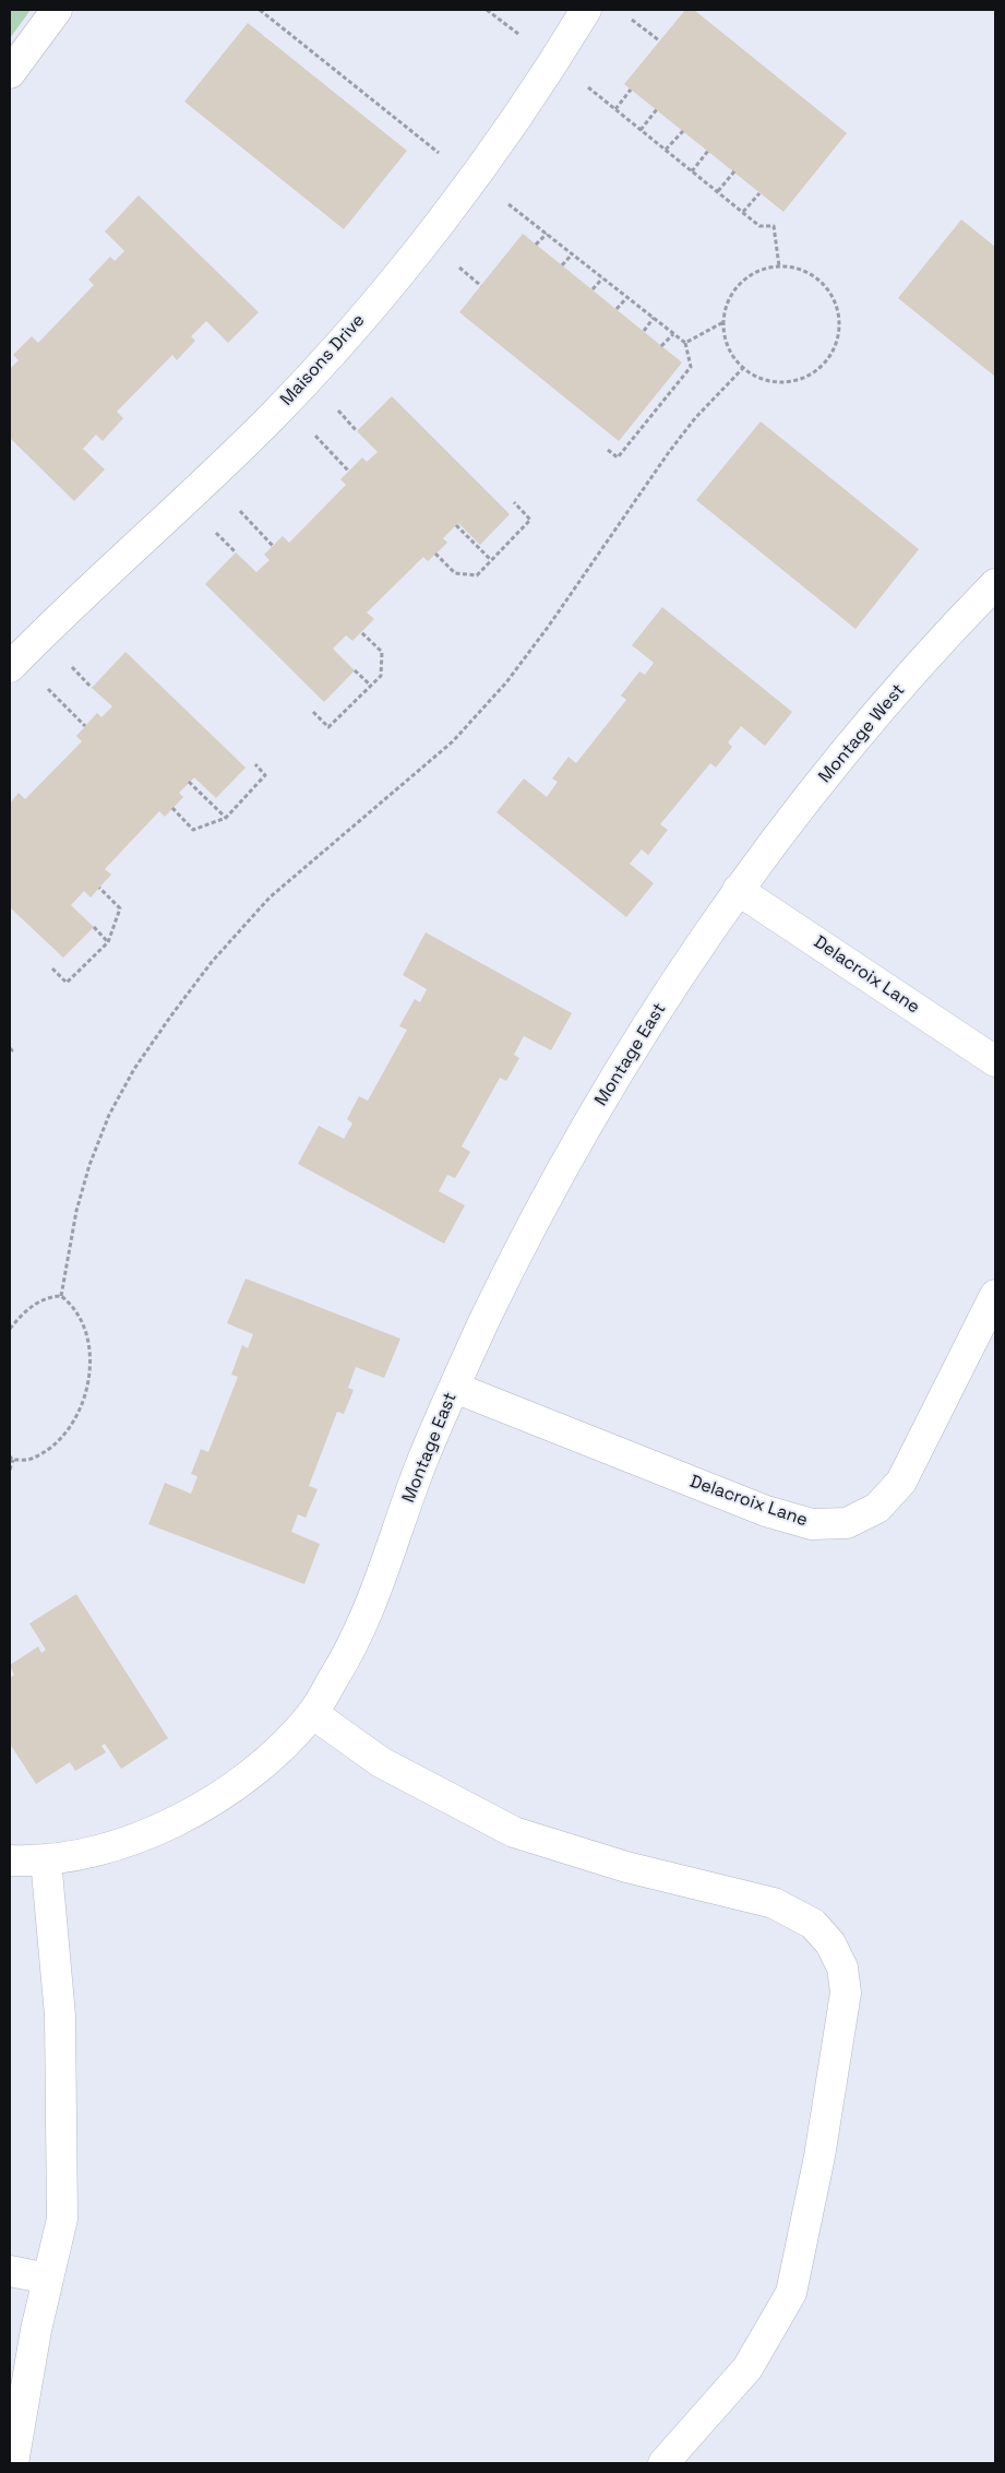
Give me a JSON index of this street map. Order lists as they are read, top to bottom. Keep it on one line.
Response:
{"streets":{"street":["Maisons Drive","Montage West","Delacroix Lane","Montage East"]},"crossings":[["Montage West","Delacroix Lane"],["Montage West","Montage East"],["Delacroix Lane","Montage East"]]}
